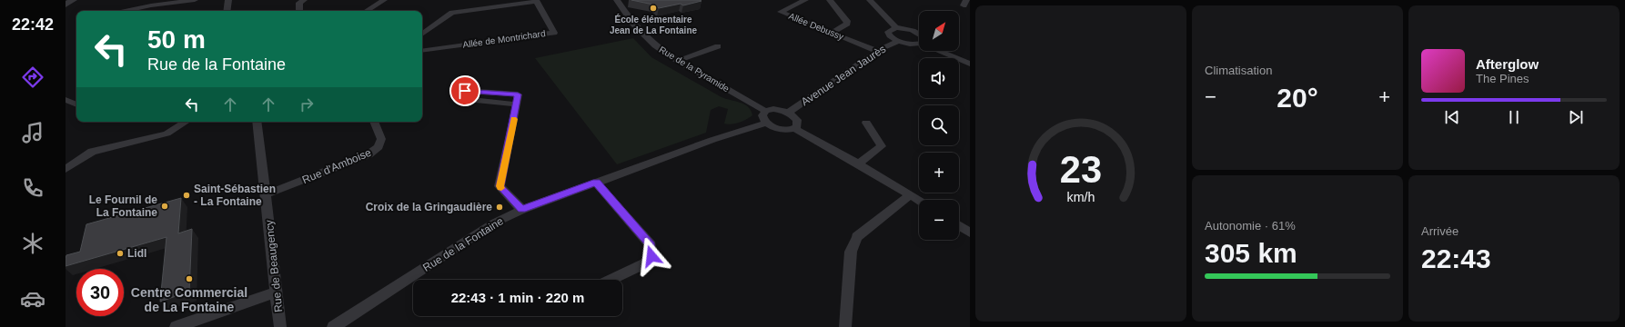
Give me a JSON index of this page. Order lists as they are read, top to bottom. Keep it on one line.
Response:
{"streets":{"street":["Allée Debussy","Allée de Montrichard","Rue de la Pyramide","Avenue Jean Jaurès","Rue d'Amboise","Rue de la Fontaine","Rue de Beaugency"]},"crossings":[["Allée Debussy","Avenue Jean Jaurès"],["Rue d'Amboise","Rue de Beaugency"]],"places":["École élémentaire Jean de La Fontaine","Saint-Sébastien - La Fontaine","Le Fournil de La Fontaine","Croix de la Gringaudière","Lidl","Centre Commercial de La Fontaine"],"north":"top right","page":{"tabs":"22:42","tile":["Climatisation",["Autonomie · 61%","305 km"],["Arrivée","22:43"]],"map_buttons":["+","−"],"turn":["50 m","Rue de la Fontaine"],"song":["Afterglow","The Pines"],"heat":["−","20°","+"],"limit":"30","trip":"22:43 · 1 min · 220 m","gauge":["23","km/h"]}}
